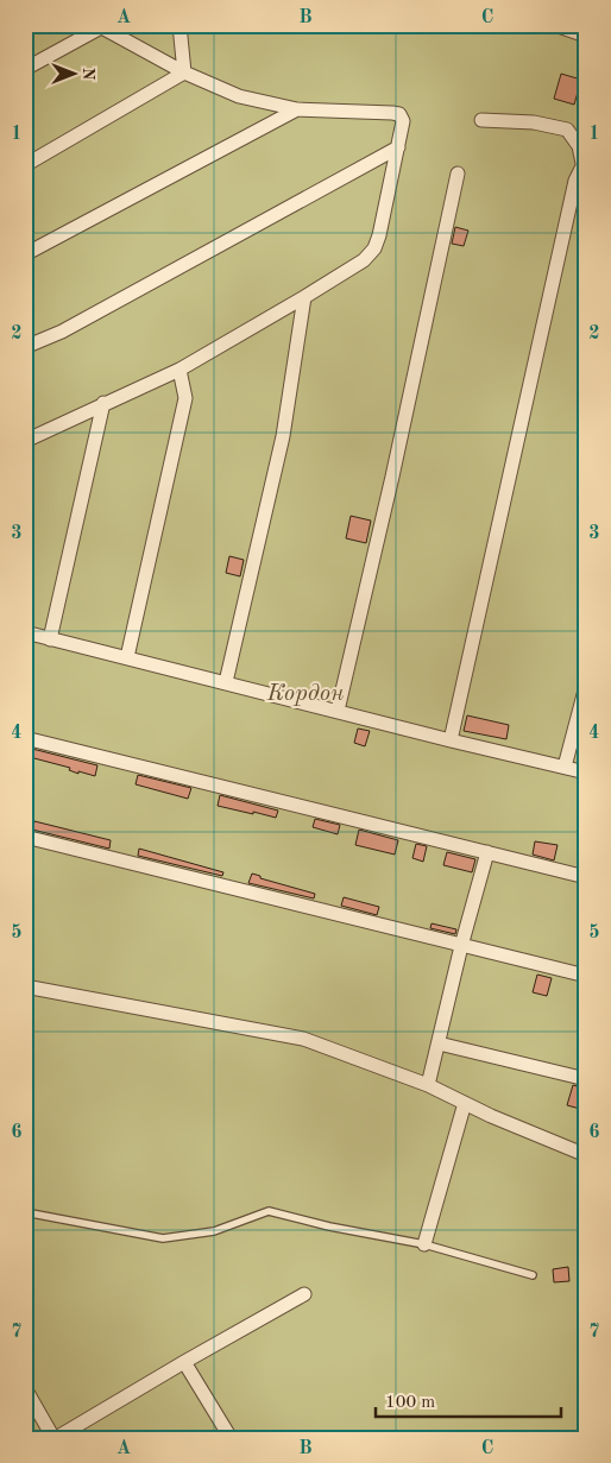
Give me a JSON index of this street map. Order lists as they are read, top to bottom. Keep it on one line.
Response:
{"parks":["Кордон"],"scale_bar":"100 m","north":"right","grid":{"columns":["A","B","C"],"rows":["1","2","3","4","5","6","7"]}}
